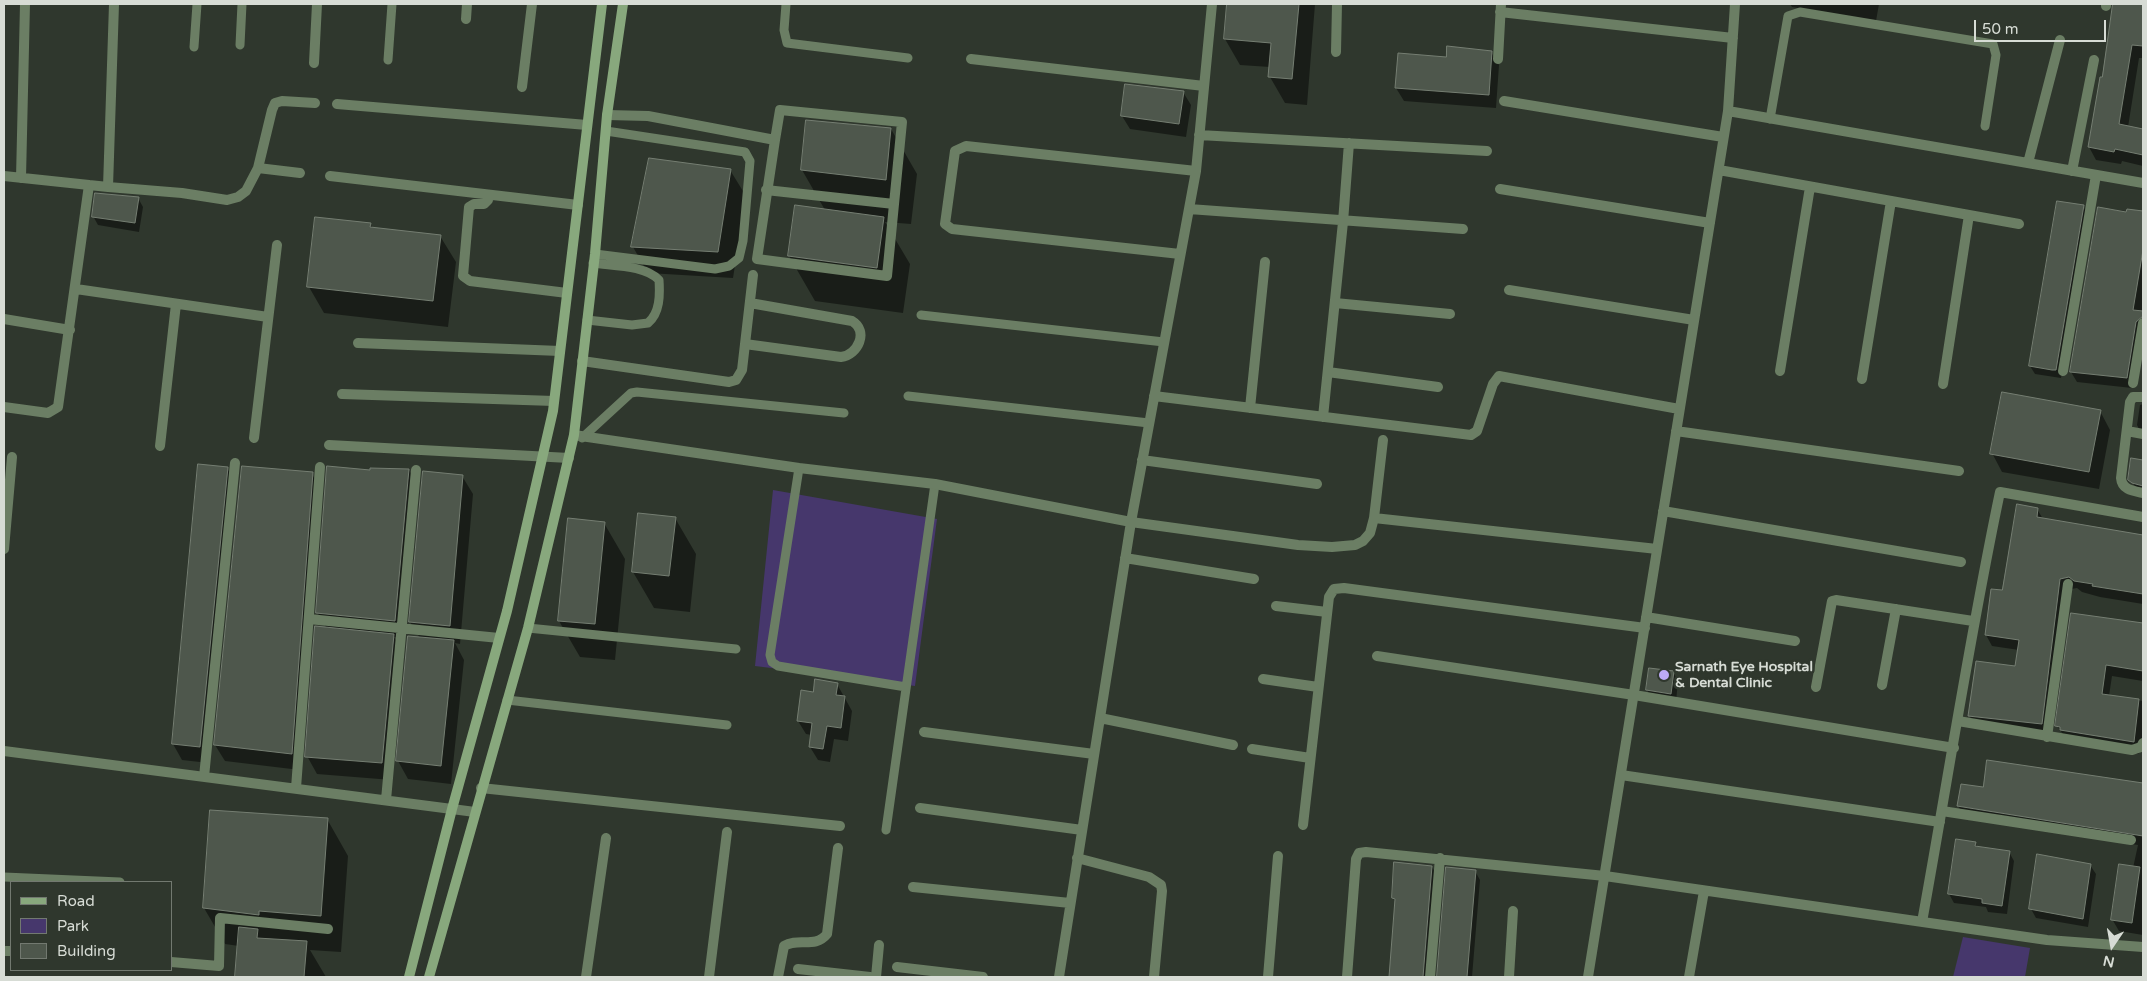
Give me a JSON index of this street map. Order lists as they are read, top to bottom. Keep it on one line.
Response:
{"places":["Sarnath Eye Hospital & Dental Clinic"],"legend":["Road","Park","Building"],"scale_bar":"50 m","north":"bottom"}
